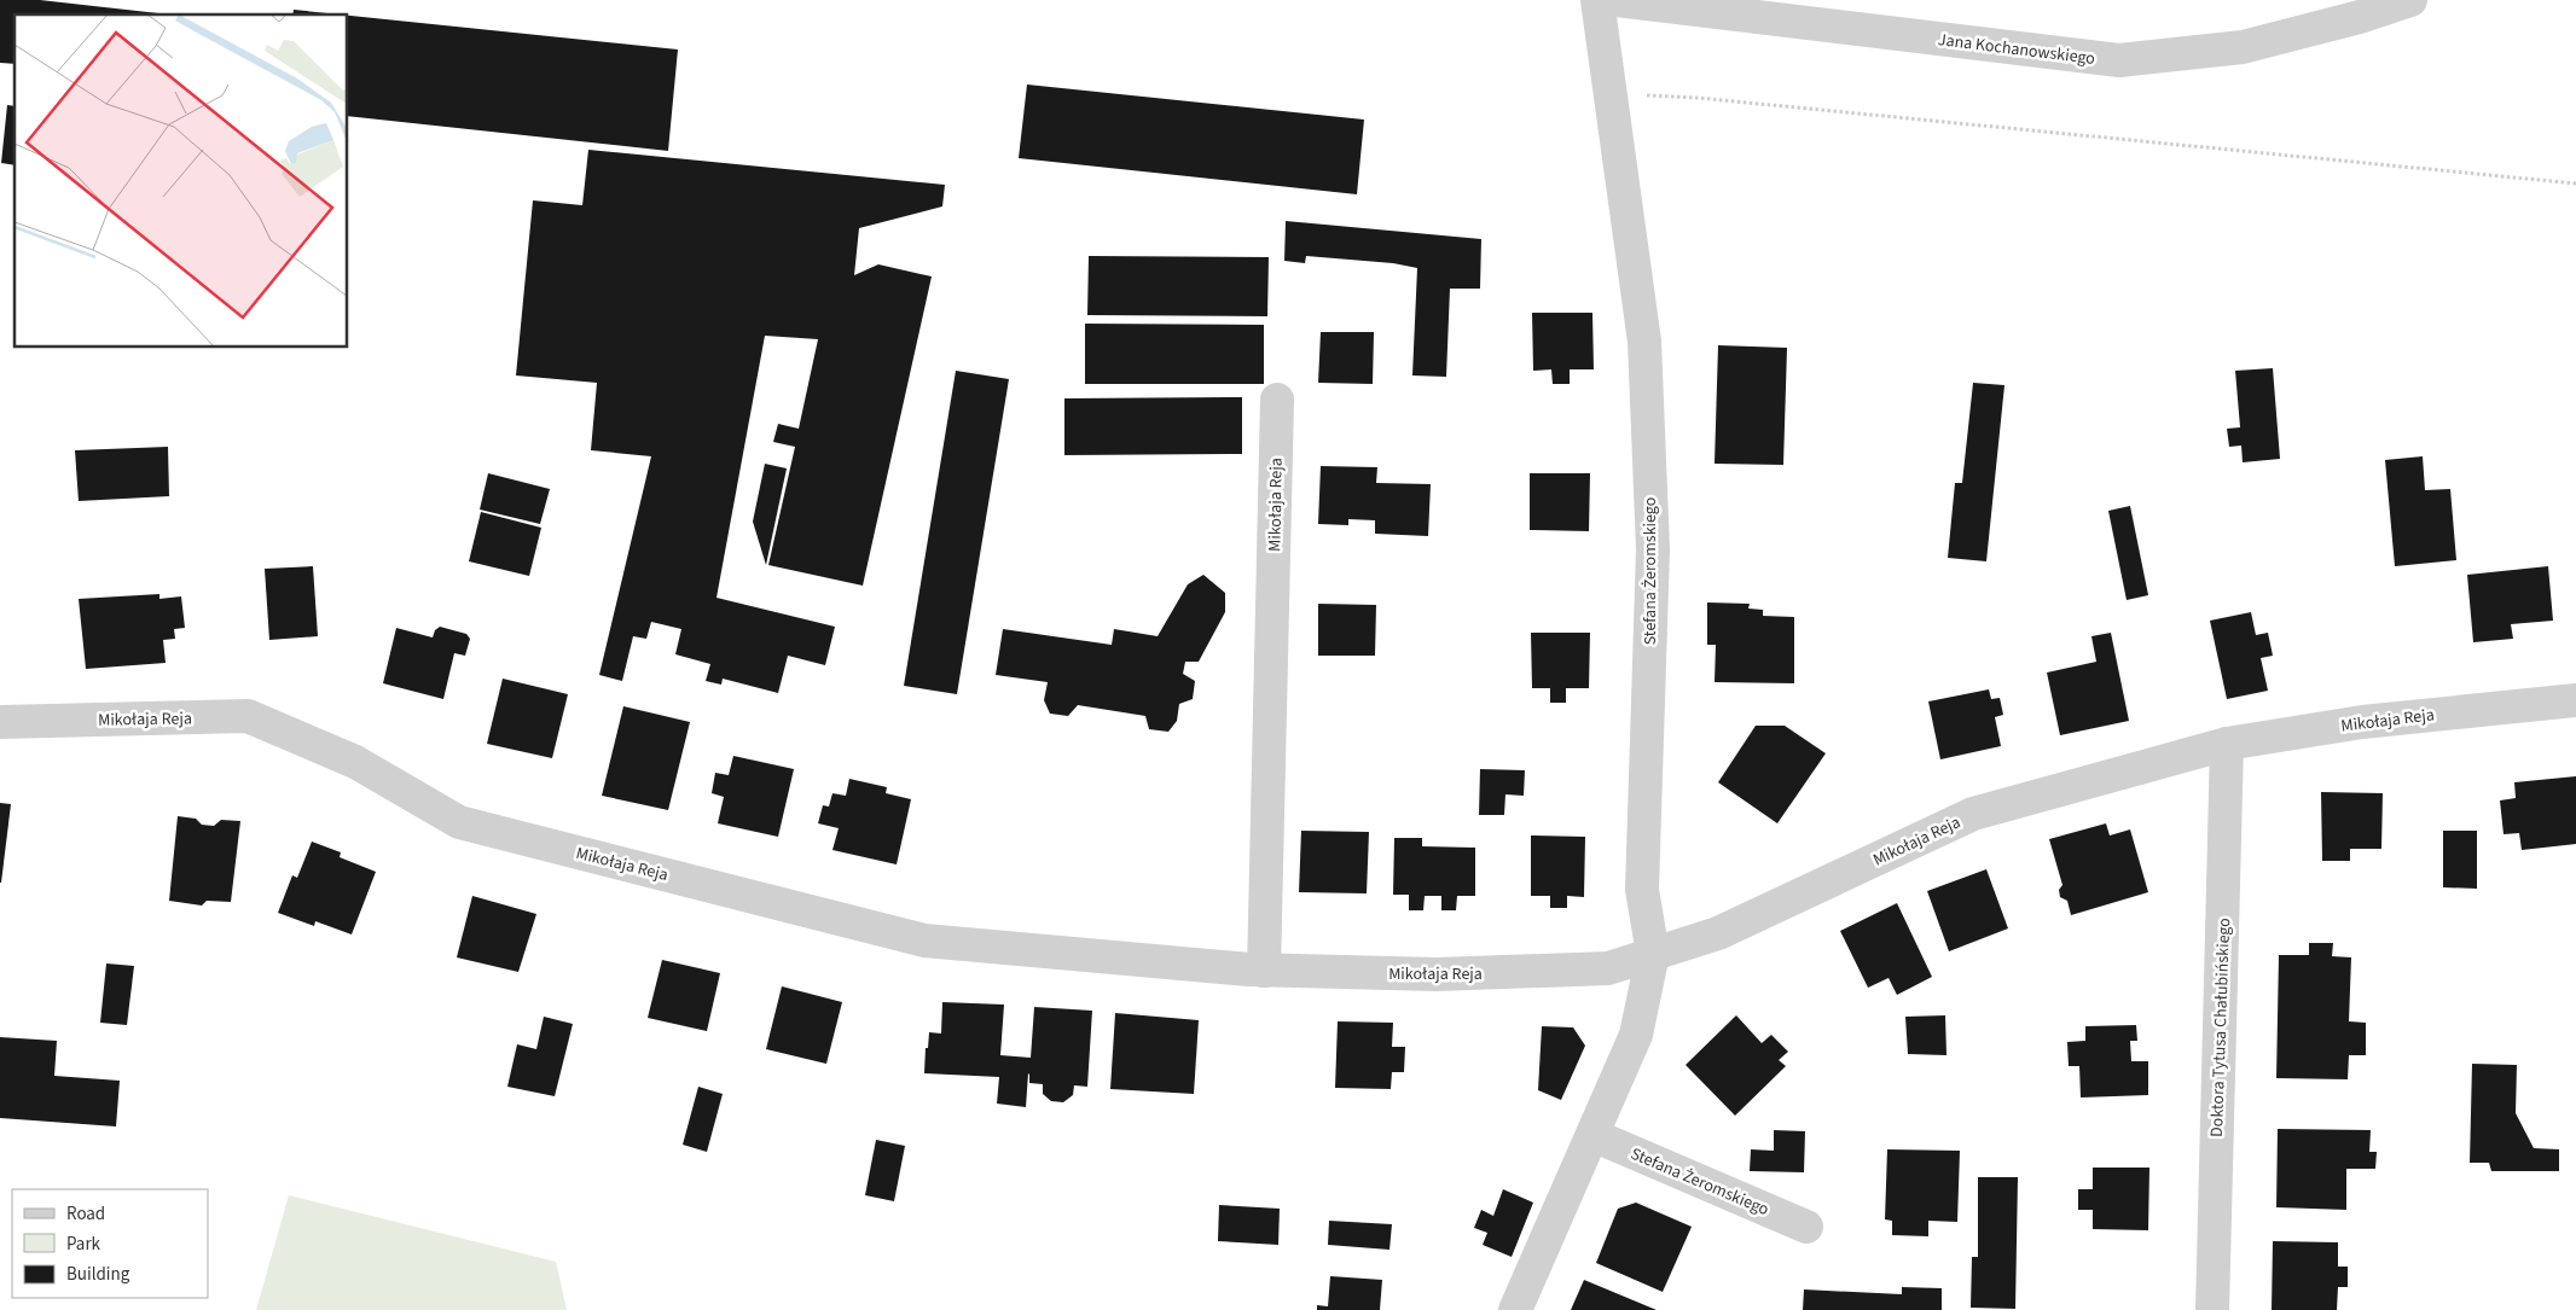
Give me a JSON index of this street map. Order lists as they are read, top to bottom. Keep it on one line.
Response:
{"streets":{"street":["Jana Kochanowskiego","Mikołaja Reja","Stefana Żeromskiego","Doktora Tytusa Chałubińskiego"]},"crossings":[["Mikołaja Reja","Stefana Żeromskiego"],["Mikołaja Reja","Doktora Tytusa Chałubińskiego"]],"legend":["Road","Park","Building"]}
